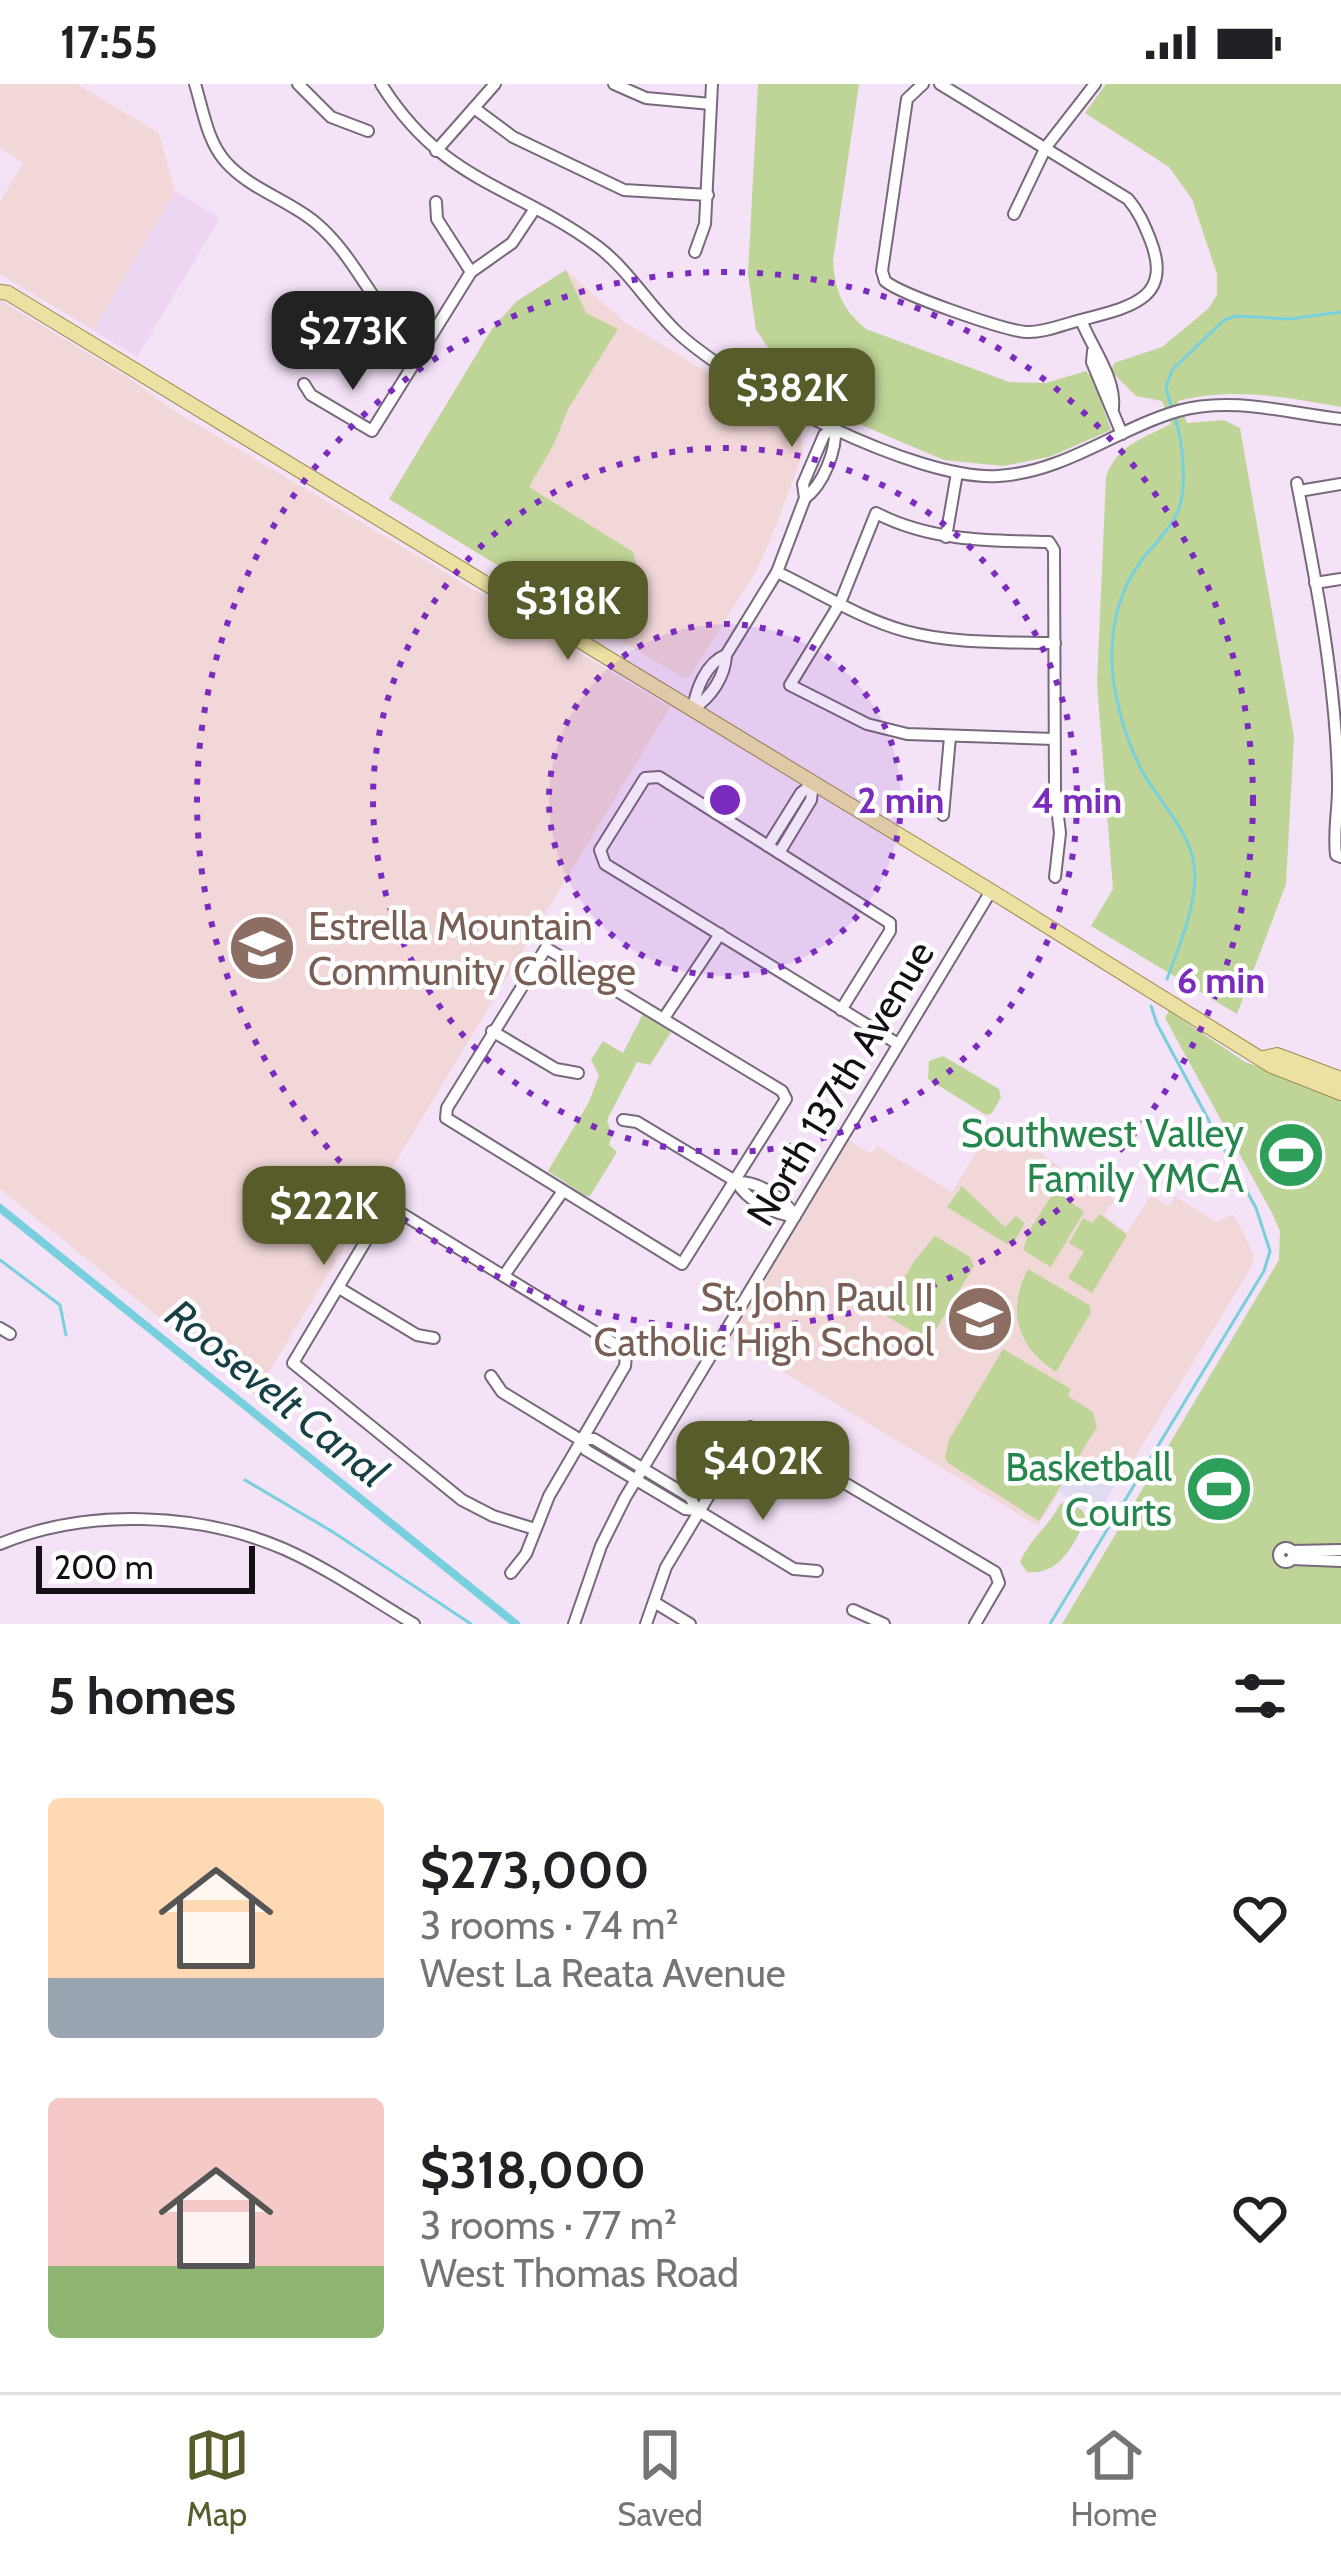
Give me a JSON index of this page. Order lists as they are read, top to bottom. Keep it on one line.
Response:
{"streets":{"street":["North 137th Avenue"]},"water":["Roosevelt Canal"],"places":{"school or university":["Estrella Mountain Community College","St. John Paul II Catholic High School"],"sports":["Southwest Valley Family YMCA","Basketball Courts"]},"scale_bar":"200 m","page":{"status":"17:55","price":["$273K","$382K","$318K","$222K","$402K"],"scale":"200 m","heading":"5 homes","list":[{"name":"$273,000","note":"3 rooms · 74 m² · West La Reata Avenue"},{"name":"$318,000","note":"3 rooms · 77 m² · West Thomas Road"}],"tabs":["Map","Saved","Home"]},"rings":["2 min","4 min","6 min"]}
